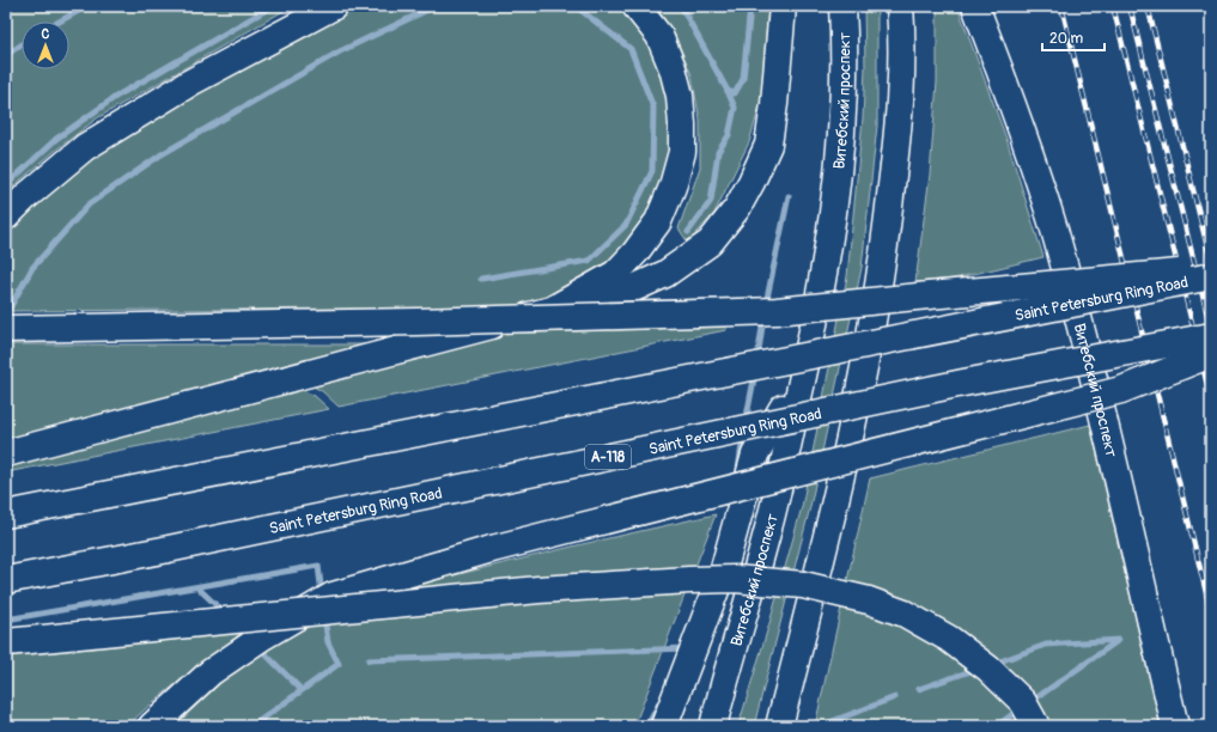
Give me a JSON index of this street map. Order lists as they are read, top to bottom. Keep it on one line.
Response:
{"streets":{"main road":["Витебский проспект","Saint Petersburg Ring Road","А-118"]},"scale_bar":"20 m","north":"top"}
